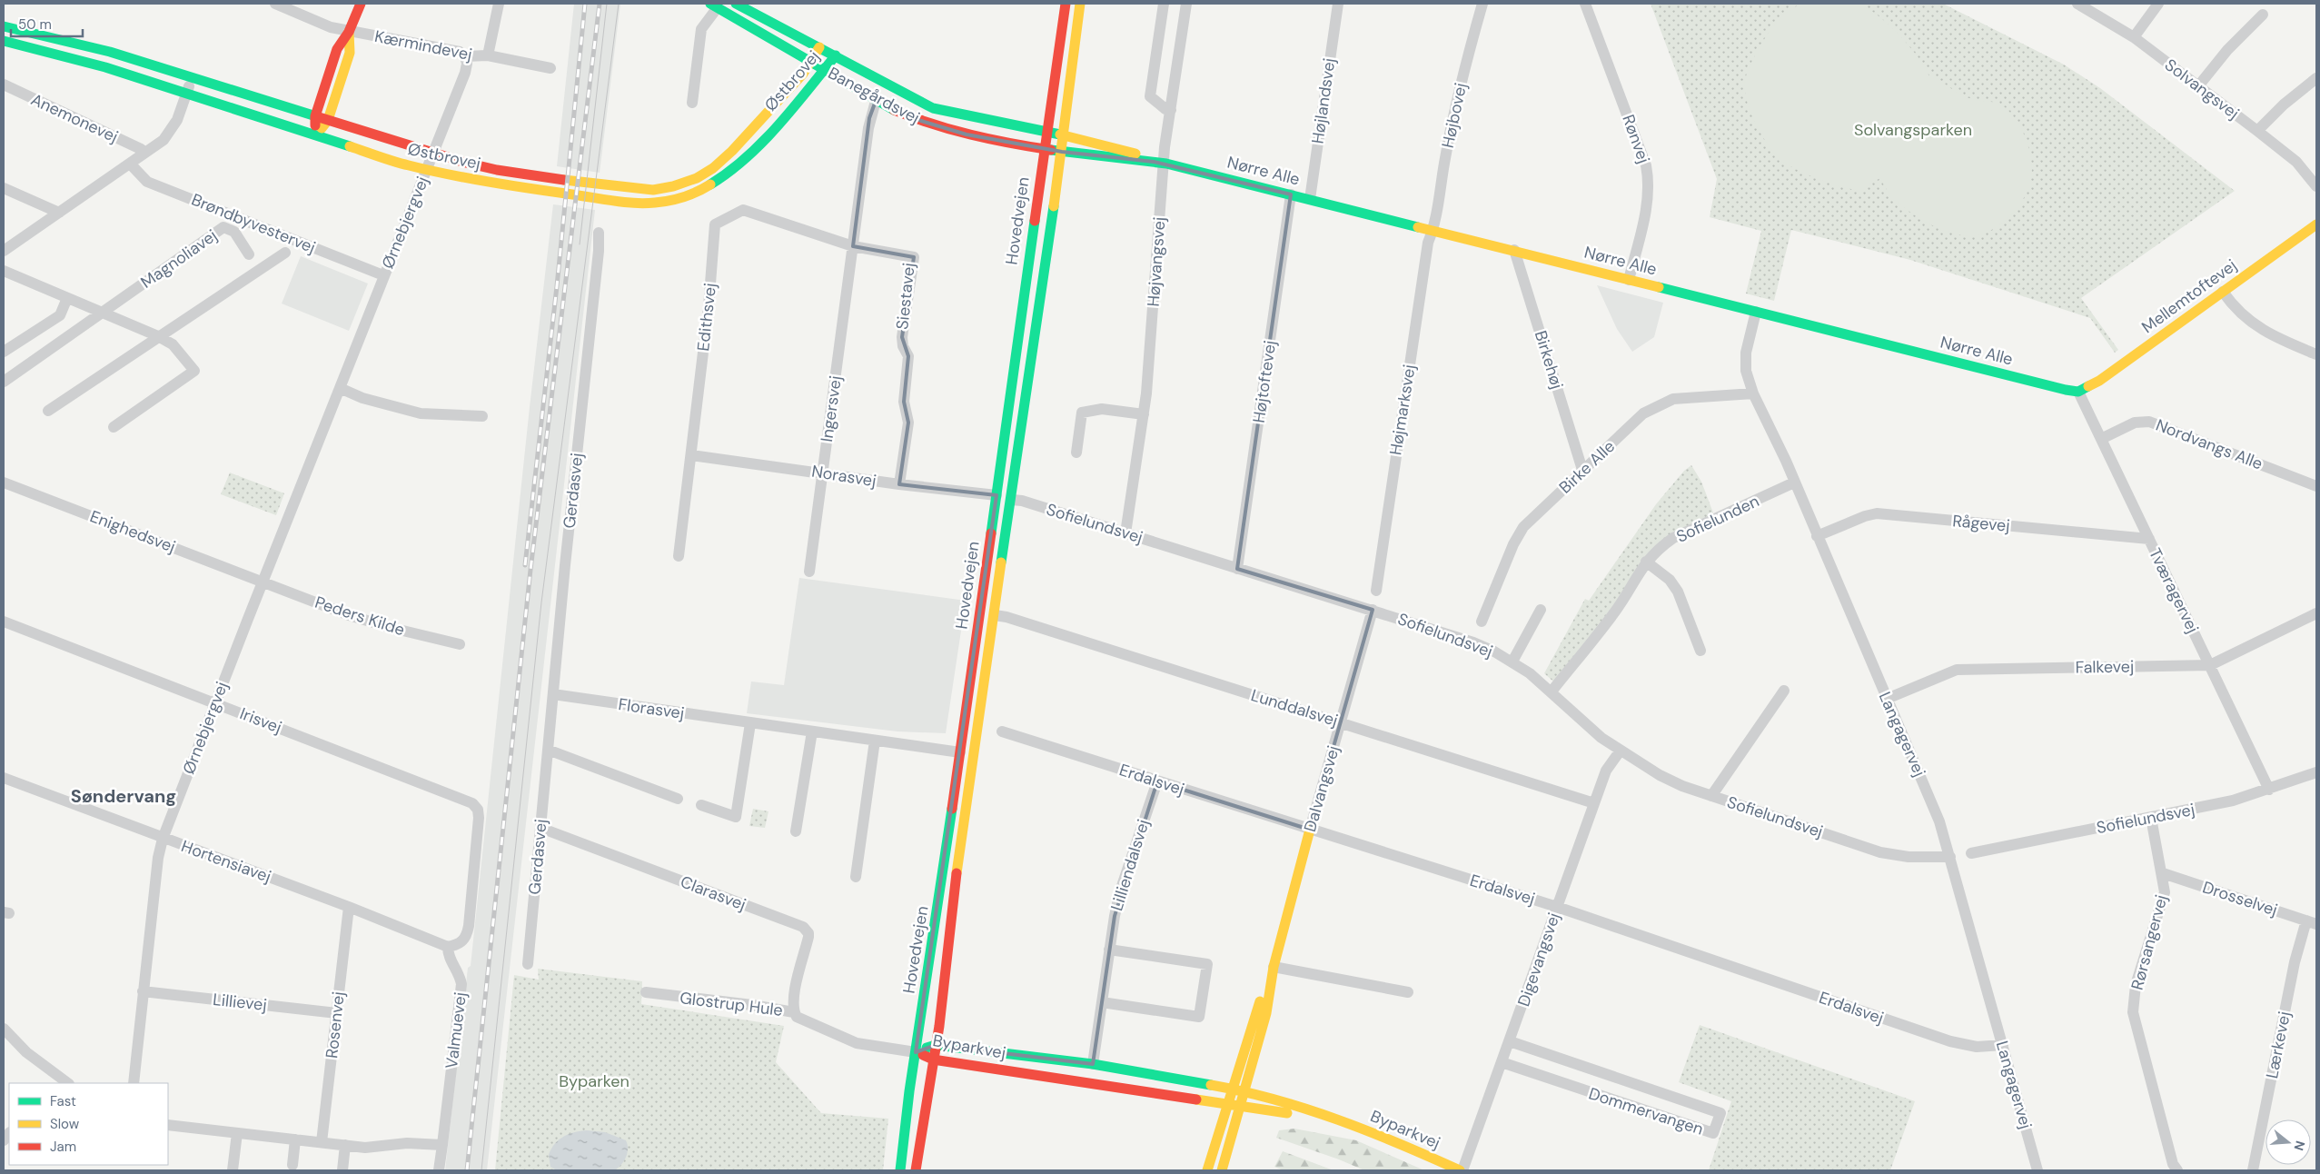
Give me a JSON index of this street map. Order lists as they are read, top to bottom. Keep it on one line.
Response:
{"streets":{"street":["Kærmindevej","Østbrovej","Solvangsvej","Banegårdsvej","Højlandsvej","Højbovej","Anemonevej","Rønvej","Nørre Alle","Hovedvejen","Ørnebjergvej","Brøndbyvestervej","Magnoliavej","Højvangsvej","Siestavej","Mellemtoftevej","Edithsvej","Birkehøj","Højtoftevej","Ingersvej","Højmarksvej","Nordvangs Alle","Birke Alle","Norasvej","Gerdasvej","Sofielunden","Sofielundsvej","Rågevej","Enighedsvej","Tværagervej","Peders Kilde","Falkevej","Lunddalsvej","Florasvej","Irisvej","Langagervej","Erdalsvej","Dalvangsvej","Hortensiavej","Lilliendalsvej","Clarasvej","Drosselvej","Rørsangervej","Digevangsvej","Lillievej","Glostrup Hule","Rosenvej","Valmuevej","Lærkevej","Byparkvej","Dommervangen"]},"crossings":[["Kærmindevej","Ørnebjergvej"],["Østbrovej","Banegårdsvej"],["Banegårdsvej","Nørre Alle"],["Banegårdsvej","Hovedvejen"],["Højlandsvej","Nørre Alle"],["Højbovej","Nørre Alle"],["Højbovej","Højmarksvej"],["Rønvej","Nørre Alle"],["Nørre Alle","Hovedvejen"],["Nørre Alle","Højvangsvej"],["Nørre Alle","Mellemtoftevej"],["Nørre Alle","Birkehøj"],["Nørre Alle","Højtoftevej"],["Nørre Alle","Højmarksvej"],["Nørre Alle","Tværagervej"],["Nørre Alle","Langagervej"],["Hovedvejen","Norasvej"],["Hovedvejen","Sofielundsvej"],["Hovedvejen","Lunddalsvej"],["Hovedvejen","Florasvej"],["Hovedvejen","Glostrup Hule"],["Hovedvejen","Byparkvej"],["Ørnebjergvej","Brøndbyvestervej"],["Ørnebjergvej","Enighedsvej"],["Ørnebjergvej","Peders Kilde"],["Ørnebjergvej","Irisvej"],["Ørnebjergvej","Hortensiavej"],["Ørnebjergvej","Lillievej"],["Højvangsvej","Sofielundsvej"],["Siestavej","Edithsvej"],["Siestavej","Ingersvej"],["Siestavej","Norasvej"],["Mellemtoftevej","Tværagervej"],["Edithsvej","Ingersvej"],["Edithsvej","Norasvej"],["Birkehøj","Birke Alle"],["Højtoftevej","Sofielundsvej"],["Ingersvej","Norasvej"],["Nordvangs Alle","Tværagervej"],["Birke Alle","Langagervej"],["Gerdasvej","Florasvej"],["Gerdasvej","Clarasvej"],["Sofielunden","Sofielundsvej"],["Sofielunden","Langagervej"],["Sofielundsvej","Tværagervej"],["Sofielundsvej","Langagervej"],["Sofielundsvej","Dalvangsvej"],["Sofielundsvej","Rørsangervej"],["Sofielundsvej","Digevangsvej"],["Rågevej","Tværagervej"],["Rågevej","Langagervej"],["Enighedsvej","Peders Kilde"],["Tværagervej","Falkevej"],["Falkevej","Langagervej"],["Lunddalsvej","Dalvangsvej"],["Lunddalsvej","Digevangsvej"],["Irisvej","Hortensiavej"],["Irisvej","Valmuevej"],["Langagervej","Erdalsvej"],["Erdalsvej","Dalvangsvej"],["Erdalsvej","Lilliendalsvej"],["Erdalsvej","Digevangsvej"],["Dalvangsvej","Byparkvej"],["Hortensiavej","Rosenvej"],["Hortensiavej","Valmuevej"],["Lilliendalsvej","Byparkvej"],["Clarasvej","Glostrup Hule"],["Drosselvej","Rørsangervej"],["Drosselvej","Lærkevej"],["Digevangsvej","Dommervangen"],["Lillievej","Rosenvej"],["Glostrup Hule","Byparkvej"]],"districts":["Søndervang"],"parks":["Solvangsparken","Byparken"],"legend":["Fast","Slow","Jam"],"scale_bar":"50 m","north":"right"}
